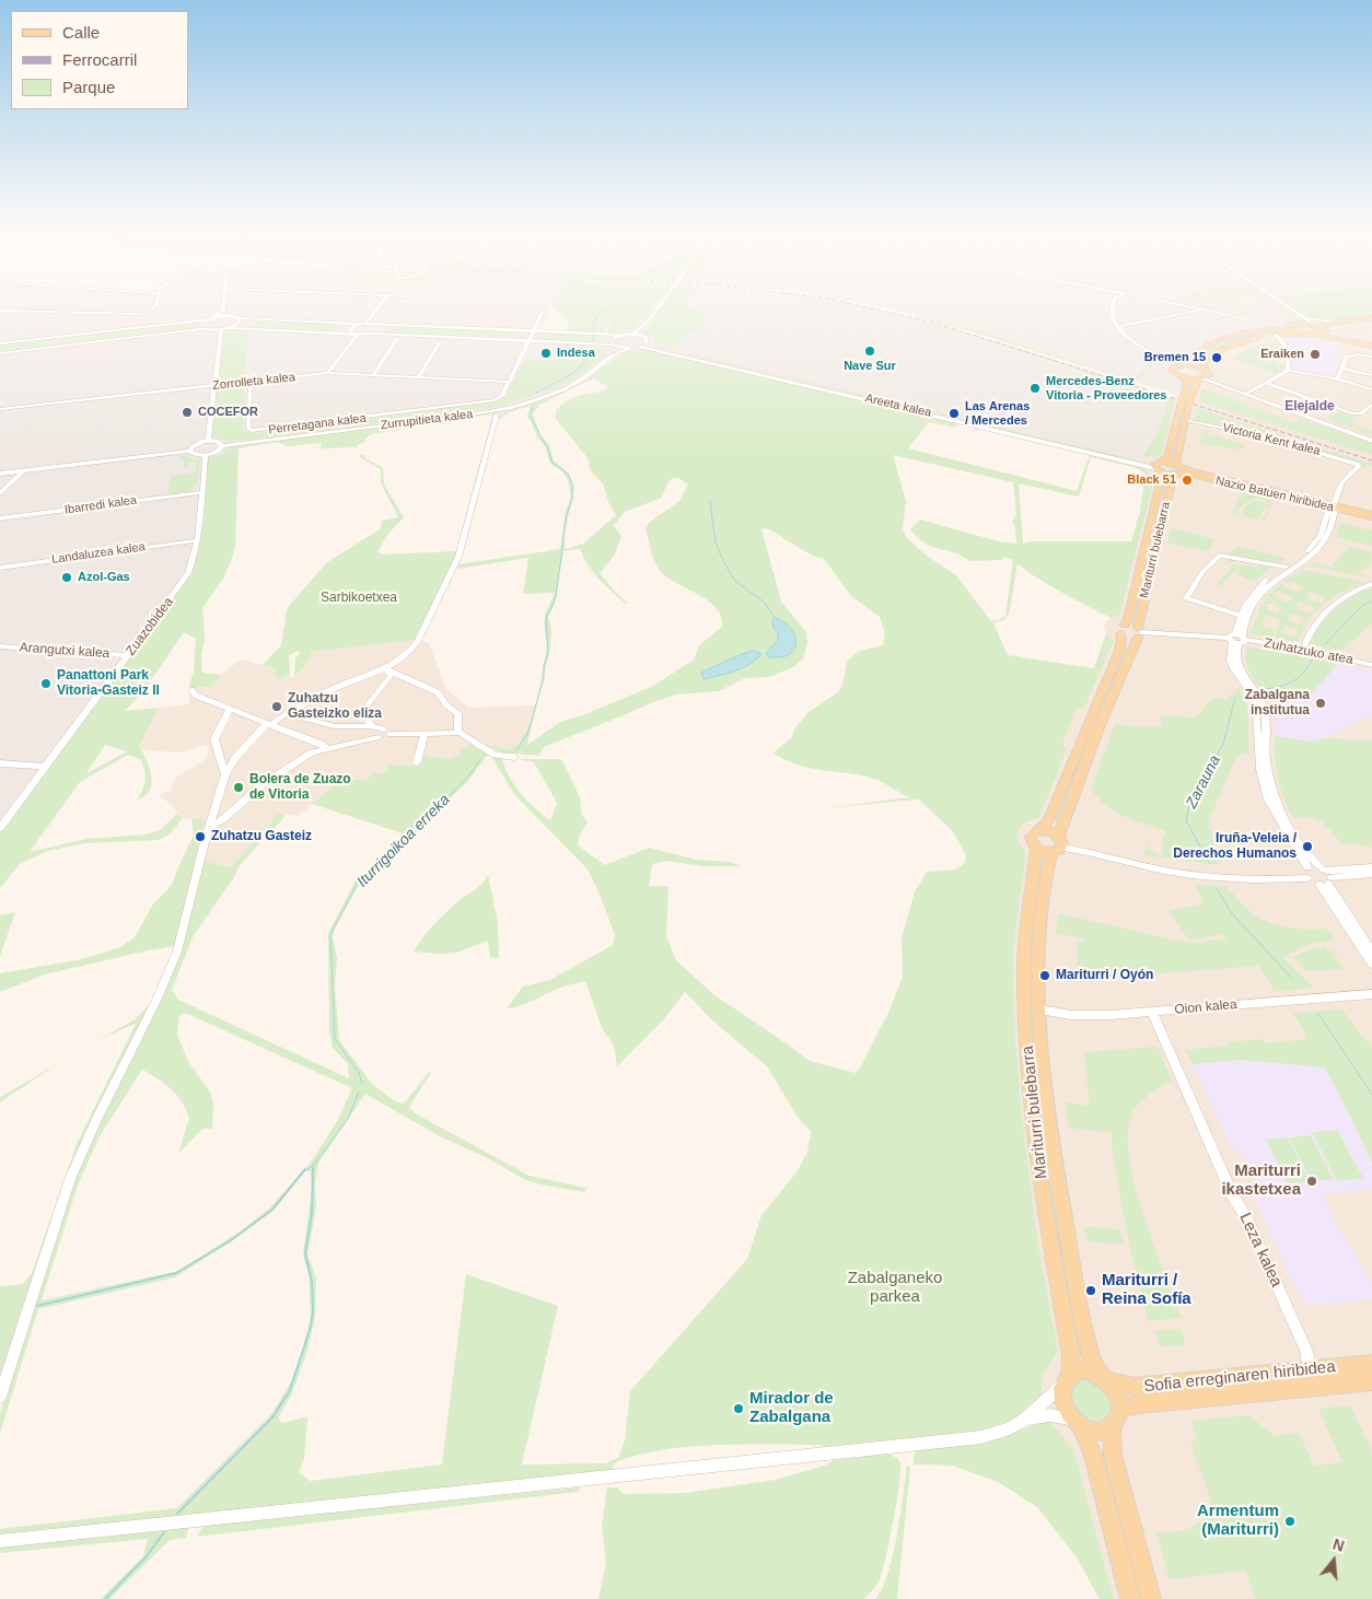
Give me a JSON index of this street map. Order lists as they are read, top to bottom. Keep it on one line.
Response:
{"streets":{"main road":["Nazio Batuen hiribidea","Mariturri bulebarra","Sofia erreginaren hiribidea"],"street":["Zorrolleta kalea","Areeta kalea","Zurrupitieta kalea","Perretagana kalea","Victoria Kent kalea","Ibarredi kalea","Landaluzea kalea","Zuazobidea","Arangutxi kalea","Zuhatzuko atea","Oion kalea","Leza kalea"]},"crossings":[["Zorrolleta kalea","Perretagana kalea"],["Areeta kalea","Zurrupitieta kalea"],["Areeta kalea","Nazio Batuen hiribidea"],["Areeta kalea","Mariturri bulebarra"],["Victoria Kent kalea","Nazio Batuen hiribidea"],["Victoria Kent kalea","Mariturri bulebarra"],["Nazio Batuen hiribidea","Mariturri bulebarra"],["Ibarredi kalea","Zuazobidea"],["Mariturri bulebarra","Zuhatzuko atea"],["Mariturri bulebarra","Oion kalea"],["Mariturri bulebarra","Sofia erreginaren hiribidea"],["Landaluzea kalea","Zuazobidea"],["Zuazobidea","Arangutxi kalea"],["Oion kalea","Leza kalea"],["Leza kalea","Sofia erreginaren hiribidea"]],"districts":["Elejalde"],"water":["Zarauna","Iturrigoikoa erreka"],"parks":["Sarbikoetxea","Zabalganeko parkea"],"places":["Nave Sur","Indesa","Eraiken","Bremen 15","Mercedes-Benz Vitoria - Proveedores","COCEFOR","Las Arenas / Mercedes","Black 51","Azol-Gas","Panattoni Park Vitoria-Gasteiz II","Zabalgana institutua","Zuhatzu Gasteizko eliza","Bolera de Zuazo de Vitoria","Zuhatzu Gasteiz","Iruña-Veleia / Derechos Humanos","Mariturri / Oyón","Mariturri ikastetxea","Mariturri / Reina Sofía","Mirador de Zabalgana","Armentum (Mariturri)"],"legend":["Calle","Ferrocarril","Parque"],"north":"top"}
